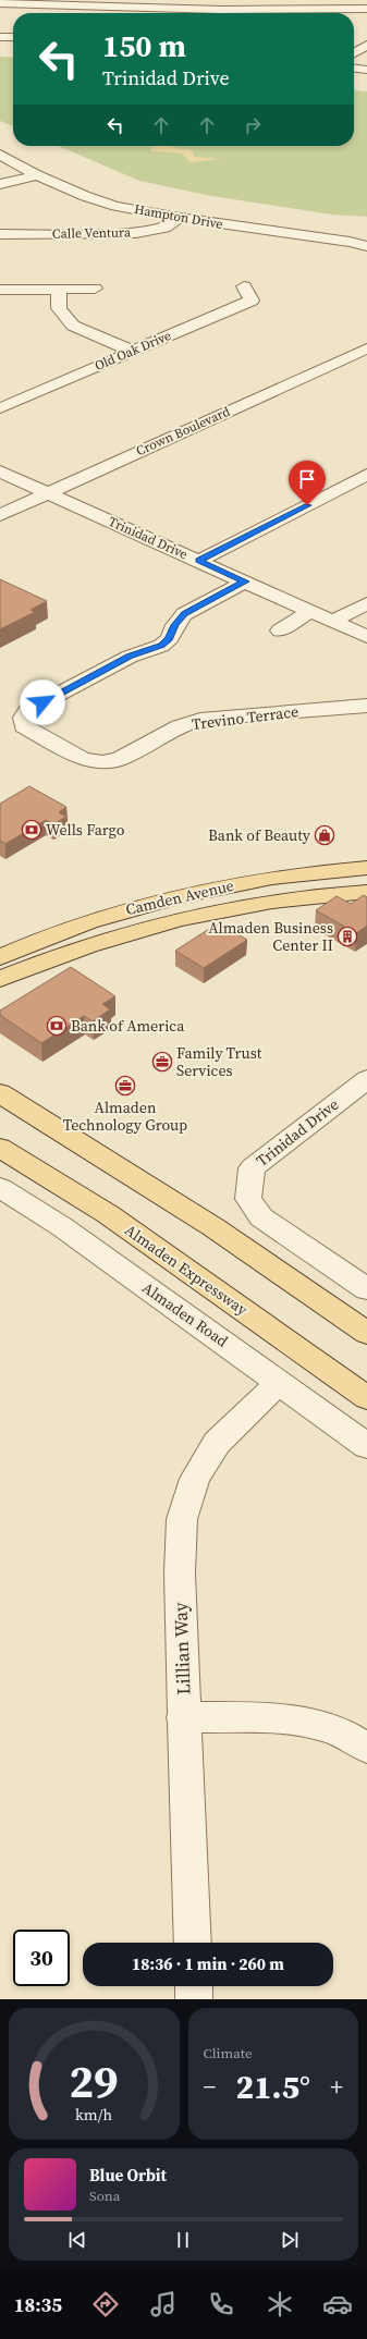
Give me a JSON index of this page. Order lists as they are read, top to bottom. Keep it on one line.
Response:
{"streets":{"main road":["Camden Avenue","Almaden Expressway"],"street":["Hampton Drive","Calle Ventura","Old Oak Drive","Crown Boulevard","Trinidad Drive","Trevino Terrace","Almaden Road","Lillian Way"]},"crossings":[["Hampton Drive","Calle Ventura"],["Crown Boulevard","Trinidad Drive"],["Trinidad Drive","Trevino Terrace"],["Almaden Road","Lillian Way"]],"places":{"bank":["Wells Fargo","Bank of America"],"shop":["Bank of Beauty"],"building":["Almaden Business Center II"],"office":["Family Trust Services","Almaden Technology Group"]},"page":{"turn":["150 m","Trinidad Drive"],"limit":"30","trip":"18:36 · 1 min · 260 m","tile":"Climate","heat":["−","21.5°","+"],"song":["Blue Orbit","Sona"],"tabs":"18:35","gauge":["29","km/h"]}}
